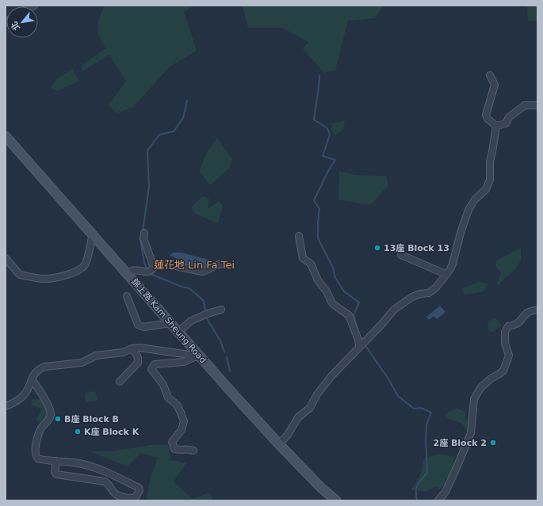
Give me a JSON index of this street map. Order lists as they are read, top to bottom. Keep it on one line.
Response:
{"streets":{"main road":["錦上路 Kam Sheung Road"]},"districts":["蓮花地 Lin Fa Tei"],"places":["13座 Block 13","B座 Block B","K座 Block K","2座 Block 2"],"north":"bottom left"}
